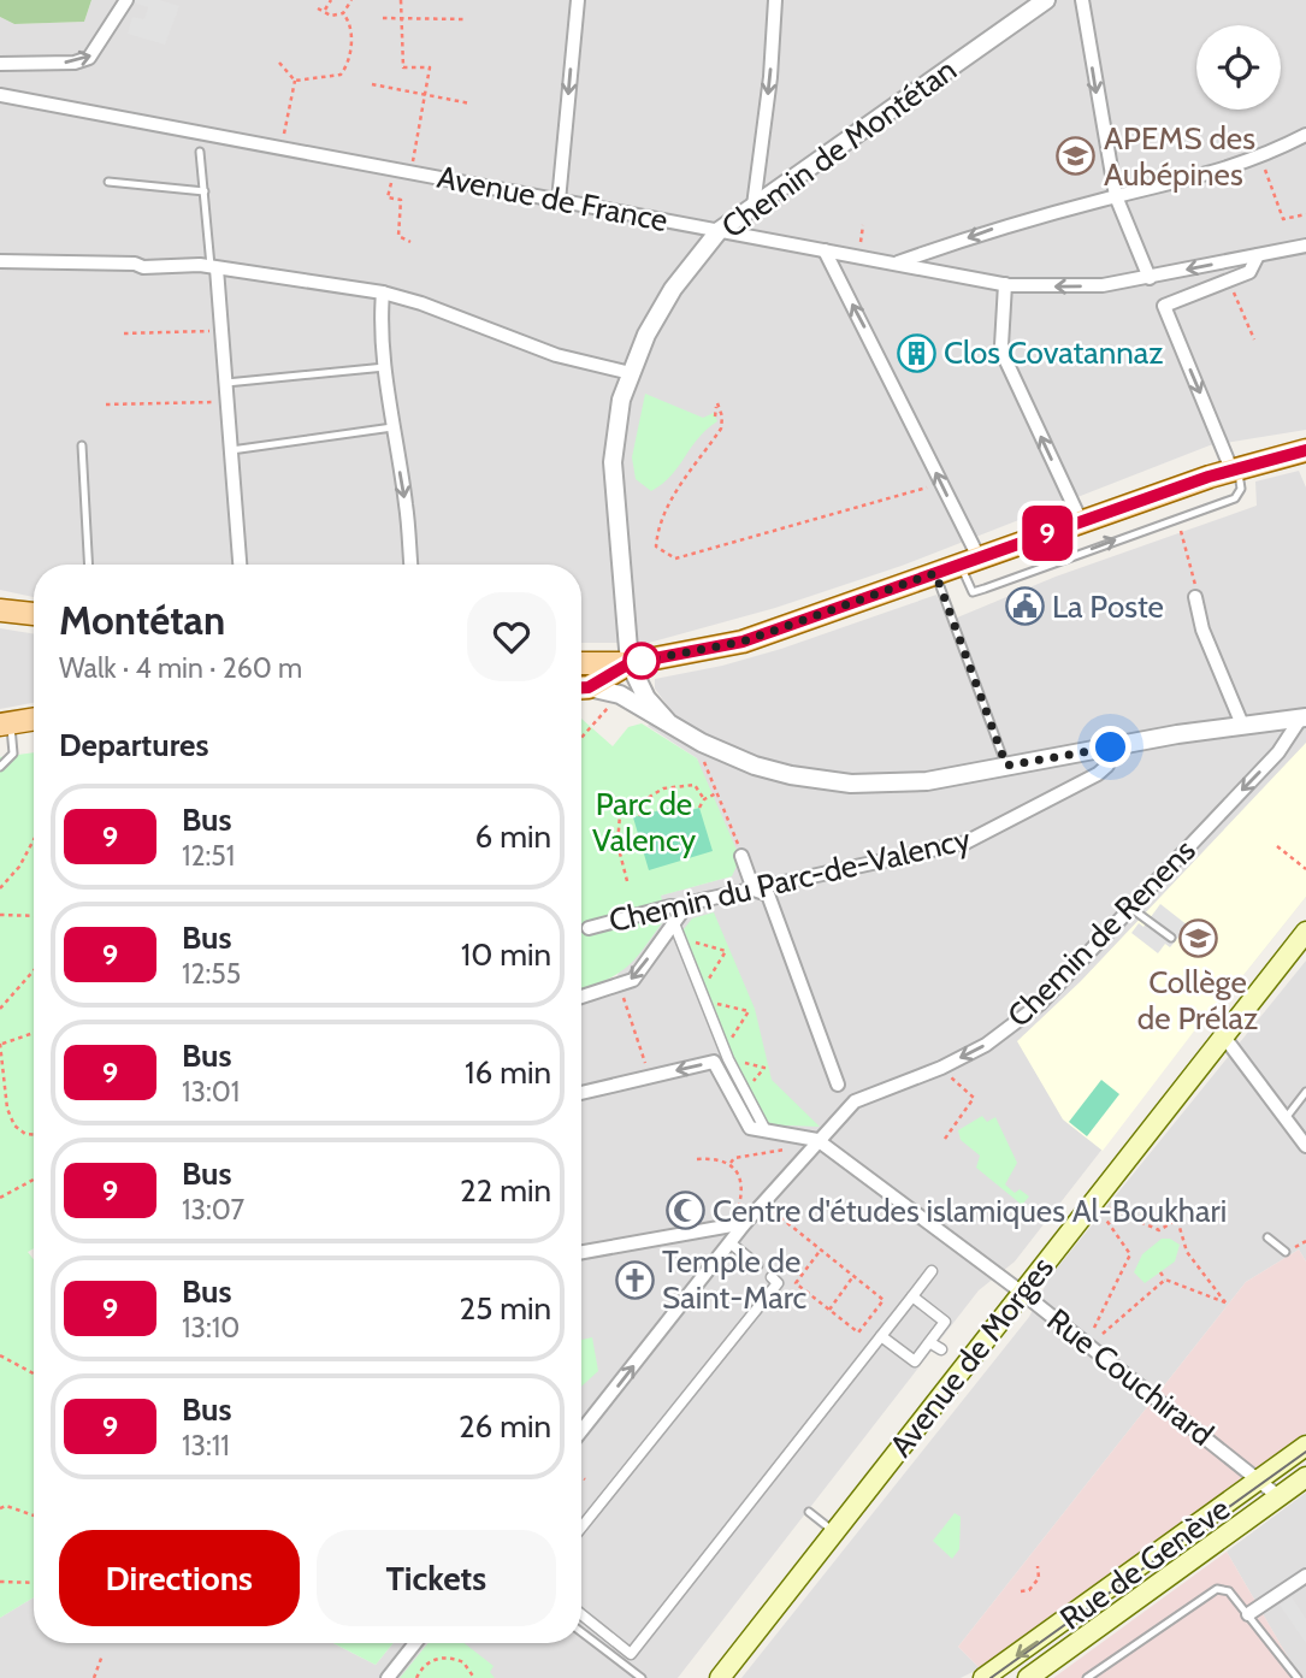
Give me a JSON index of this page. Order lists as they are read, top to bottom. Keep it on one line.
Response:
{"streets":{"main road":["Avenue de Morges","Rue de Genève"],"street":["Chemin de Montétan","Avenue de France","Chemin du Parc-de-Valency","Chemin de Renens","Rue Couchirard"]},"crossings":[["Chemin de Montétan","Avenue de France"],["Chemin de Renens","Rue Couchirard"],["Avenue de Morges","Rue Couchirard"],["Rue Couchirard","Rue de Genève"]],"parks":["Parc de Valency"],"places":{"school or university":["APEMS des Aubépines","Collège de Prélaz"],"building":["Clos Covatannaz"],"public building":["La Poste"],"mosque":["Centre d'études islamiques Al-Boukhari"],"church":["Temple de Saint-Marc"]},"lines":["bus line 9"],"page":{"on_map":"9","heading":[["Montétan","Walk · 4 min · 260 m"],"Departures"],"list":[{"mark":"9","name":"Bus","note":"12:51","value":"6 min"},{"mark":"9","name":"Bus","note":"12:55","value":"10 min"},{"mark":"9","name":"Bus","note":"13:01","value":"16 min"},{"mark":"9","name":"Bus","note":"13:07","value":"22 min"},{"mark":"9","name":"Bus","note":"13:10","value":"25 min"},{"mark":"9","name":"Bus","note":"13:11","value":"26 min"}],"buttons":["Directions","Tickets"]}}
